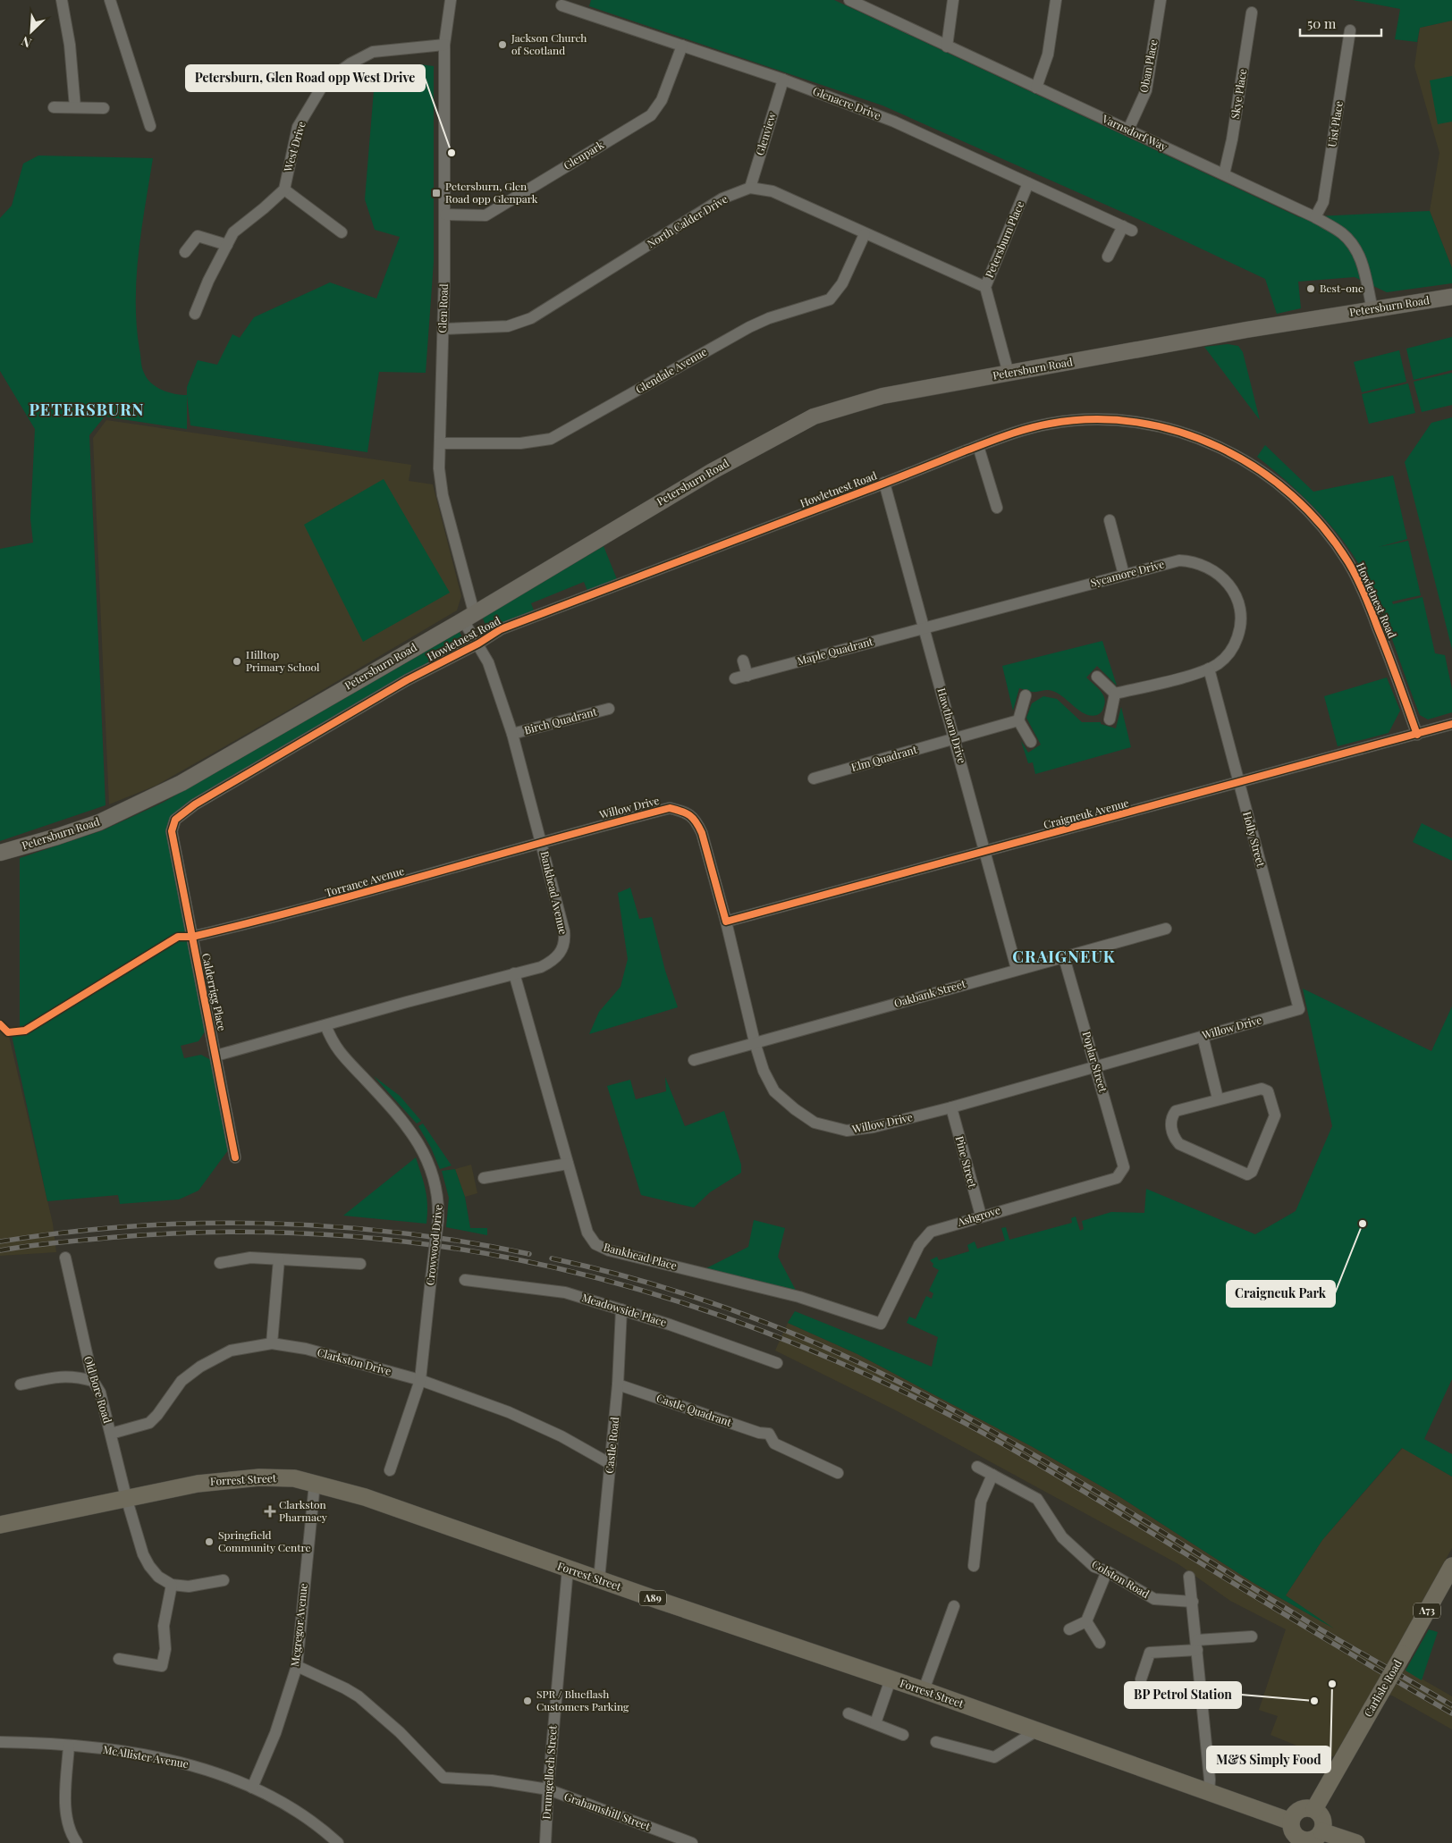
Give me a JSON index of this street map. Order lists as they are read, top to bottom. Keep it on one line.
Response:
{"streets":{"main road":["Petersburn Road","Forrest Street","A89","A73","Carlisle Road"],"street":["Oban Place","Skye Place","Glenacre Drive","Uist Place","Varnsdorf Way","Glenview","West Drive","Glenpark","North Calder Drive","Petersburn Place","Glen Road","Glendale Avenue","Howletnest Road","Sycamore Drive","Maple Quadrant","Birch Quadrant","Hawthorn Drive","Elm Quadrant","Willow Drive","Craigneuk Avenue","Holly Street","Torrance Avenue","Bankhead Avenue","Calderrigg Place","Oakbank Street","Poplar Street","Pine Street","Ashgrove","Crowwood Drive","Bankhead Place","Meadowside Place","Clarkston Drive","Old Bore Road","Castle Quadrant","Castle Road","Colston Road","Mcgregor Avenue","McAllister Avenue","Drumgelloch Street","Grahamshill Street"]},"crossings":[["Oban Place","Varnsdorf Way"],["Skye Place","Varnsdorf Way"],["Glenacre Drive","Glenview"],["Glenacre Drive","Glenpark"],["Glenacre Drive","Petersburn Place"],["Uist Place","Varnsdorf Way"],["Varnsdorf Way","Petersburn Road"],["Glenview","North Calder Drive"],["West Drive","Glen Road"],["Glenpark","Glen Road"],["North Calder Drive","Glen Road"],["Petersburn Place","Petersburn Road"],["Petersburn Road","Glen Road"],["Petersburn Road","Bankhead Avenue"],["Glen Road","Glendale Avenue"],["Glen Road","Bankhead Avenue"],["Howletnest Road","Hawthorn Drive"],["Howletnest Road","Craigneuk Avenue"],["Howletnest Road","Bankhead Avenue"],["Howletnest Road","Calderrigg Place"],["Sycamore Drive","Maple Quadrant"],["Sycamore Drive","Hawthorn Drive"],["Sycamore Drive","Holly Street"],["Maple Quadrant","Hawthorn Drive"],["Birch Quadrant","Bankhead Avenue"],["Hawthorn Drive","Elm Quadrant"],["Hawthorn Drive","Craigneuk Avenue"],["Hawthorn Drive","Oakbank Street"],["Willow Drive","Craigneuk Avenue"],["Willow Drive","Holly Street"],["Willow Drive","Torrance Avenue"],["Willow Drive","Bankhead Avenue"],["Willow Drive","Oakbank Street"],["Willow Drive","Poplar Street"],["Willow Drive","Pine Street"],["Craigneuk Avenue","Holly Street"],["Torrance Avenue","Bankhead Avenue"],["Torrance Avenue","Calderrigg Place"],["Bankhead Avenue","Calderrigg Place"],["Bankhead Avenue","Crowwood Drive"],["Bankhead Avenue","Bankhead Place"],["Oakbank Street","Poplar Street"],["Poplar Street","Ashgrove"],["Pine Street","Ashgrove"],["Ashgrove","Bankhead Place"],["Crowwood Drive","Clarkston Drive"],["Meadowside Place","Castle Road"],["Clarkston Drive","Old Bore Road"],["Clarkston Drive","Castle Road"],["Old Bore Road","Forrest Street"],["Castle Quadrant","Castle Road"],["Castle Road","Forrest Street"],["Forrest Street","Mcgregor Avenue"],["Forrest Street","Carlisle Road"],["Forrest Street","Drumgelloch Street"],["Mcgregor Avenue","McAllister Avenue"],["Mcgregor Avenue","Grahamshill Street"],["Drumgelloch Street","Grahamshill Street"]],"districts":["PETERSBURN","CRAIGNEUK"],"places":{"other":["Jackson Church of Scotland","Petersburn, Glen Road opp West Drive","Best-one","Hilltop Primary School","Craigneuk Park","Springfield Community Centre","M&S Simply Food","SPR / Blueflash Customers Parking","BP Petrol Station"],"transit":["Petersburn, Glen Road opp Glenpark"],"health":["Clarkston Pharmacy"]},"scale_bar":"50 m","north":"bottom left"}
